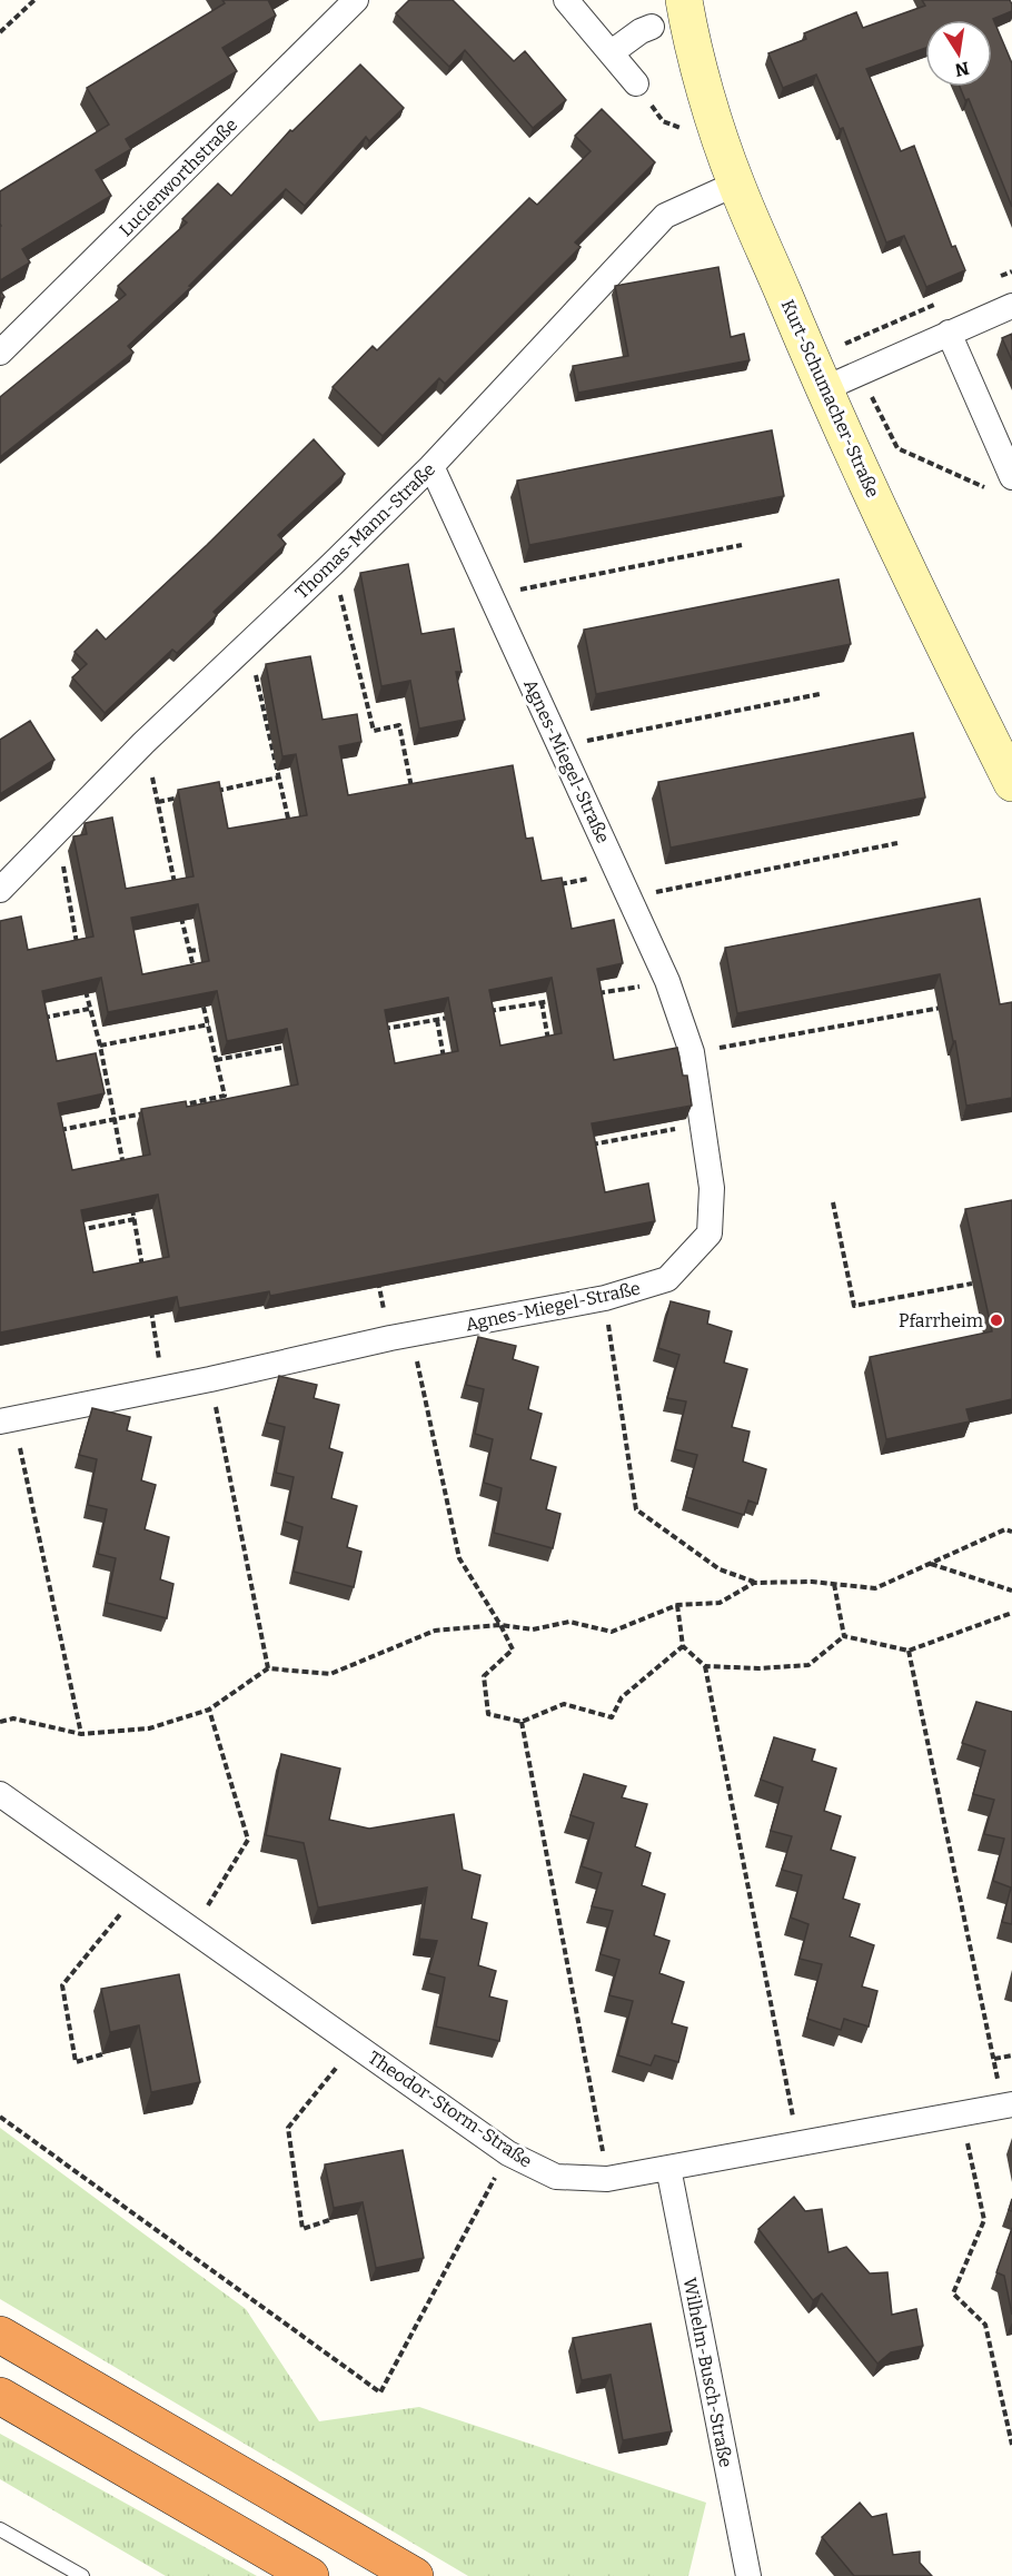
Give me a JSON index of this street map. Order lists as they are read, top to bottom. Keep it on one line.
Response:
{"streets":{"main road":["Kurt-Schumacher-Straße"],"street":["Lucienworthstraße","Thomas-Mann-Straße","Agnes-Miegel-Straße","Theodor-Storm-Straße","Wilhelm-Busch-Straße"]},"crossings":[["Kurt-Schumacher-Straße","Thomas-Mann-Straße"],["Thomas-Mann-Straße","Agnes-Miegel-Straße"],["Theodor-Storm-Straße","Wilhelm-Busch-Straße"]],"places":["Pfarrheim"],"north":"bottom"}
